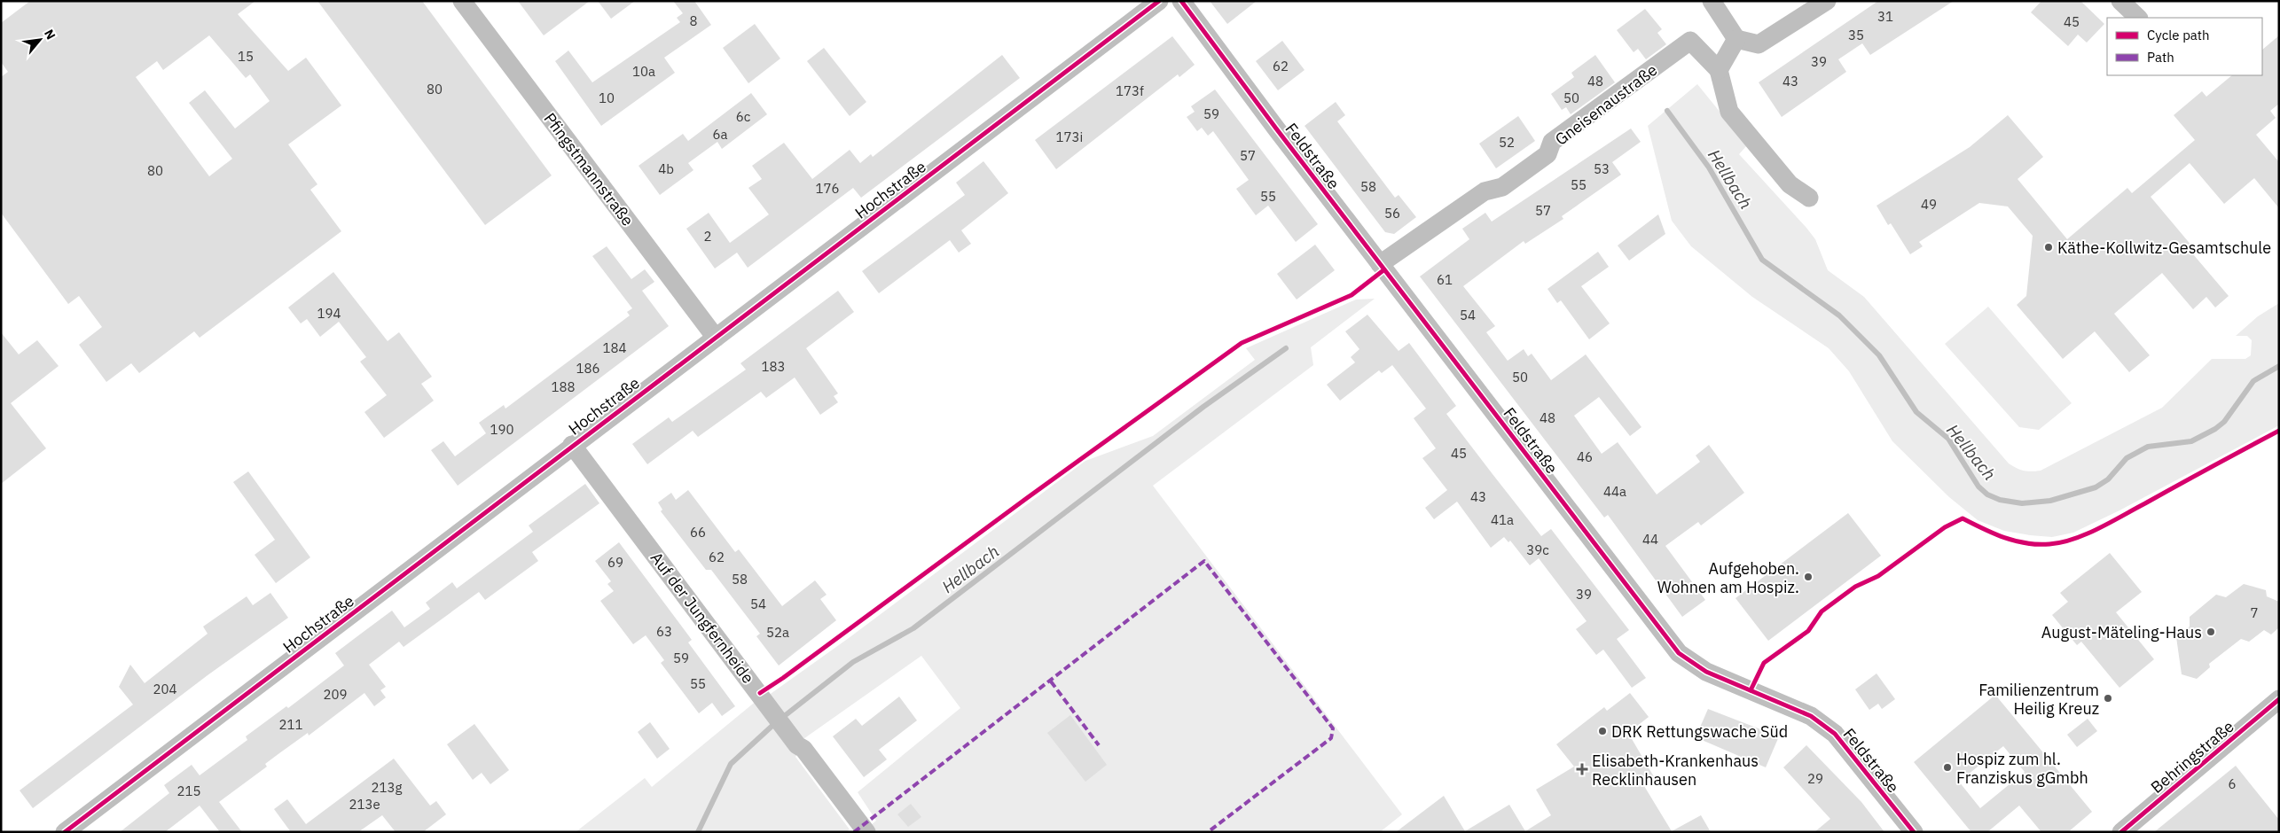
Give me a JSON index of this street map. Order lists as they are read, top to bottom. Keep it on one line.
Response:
{"streets":{"street":["Gneisenaustraße","Feldstraße","Pfingstmannstraße","Hochstraße","Auf der Jungfernheide","Behringstraße"]},"crossings":[["Gneisenaustraße","Feldstraße"],["Pfingstmannstraße","Hochstraße"],["Hochstraße","Auf der Jungfernheide"]],"water":["Hellbach"],"places":{"other":["Käthe-Kollwitz-Gesamtschule","Aufgehoben. Wohnen am Hospiz.","August-Mäteling-Haus","Familienzentrum Heilig Kreuz","DRK Rettungswache Süd","Hospiz zum hl. Franziskus gGmbh"],"health":["Elisabeth-Krankenhaus Recklinhausen"]},"house_numbers":["31","8","45","35","15","39","62","10a","48","43","80","173f","10","50","59","6c","6a","173i","52","57","4b","53","80","55","58","176","55","49","57","56","2","61","194","54","184","183","186","50","188","48","190","45","46","44a","43","41a","66","44","39c","62","69","58","39","54","7","63","52a","59","55","204","209","211","29","6","213g","215","213e"],"legend":["Cycle path","Path"],"north":"top right"}
